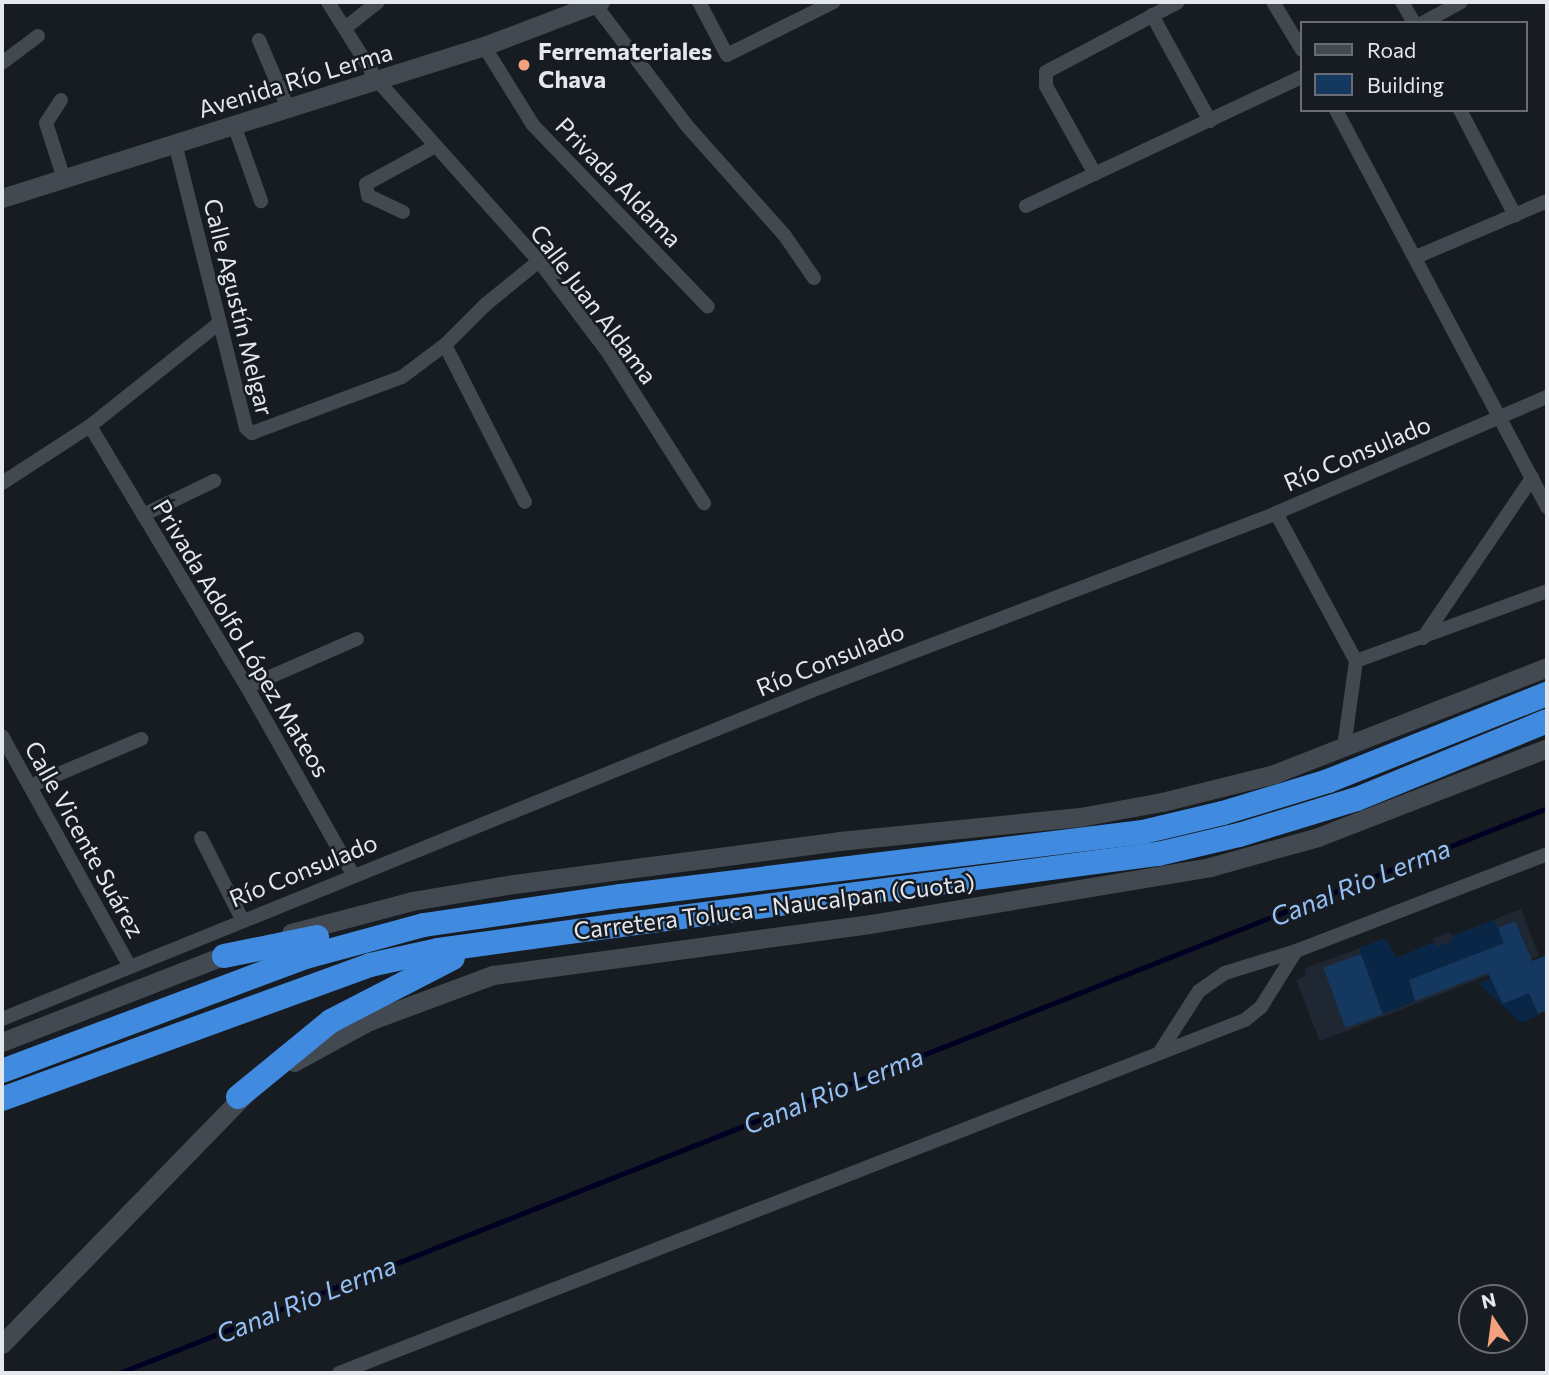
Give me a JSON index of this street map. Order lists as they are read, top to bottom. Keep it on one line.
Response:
{"streets":{"highway":["Carretera Toluca - Naucalpan (Cuota)"],"street":["Avenida Río Lerma","Privada Aldama","Calle Juan Aldama","Calle Agustín Melgar","Río Consulado","Privada Adolfo López Mateos","Calle Vicente Suárez"]},"crossings":[["Avenida Río Lerma","Privada Aldama"],["Avenida Río Lerma","Calle Juan Aldama"],["Avenida Río Lerma","Calle Agustín Melgar"],["Calle Juan Aldama","Calle Agustín Melgar"],["Río Consulado","Privada Adolfo López Mateos"],["Río Consulado","Calle Vicente Suárez"]],"water":["Canal Rio Lerma"],"places":["Ferremateriales Chava"],"legend":["Road","Building"],"north":"top"}
